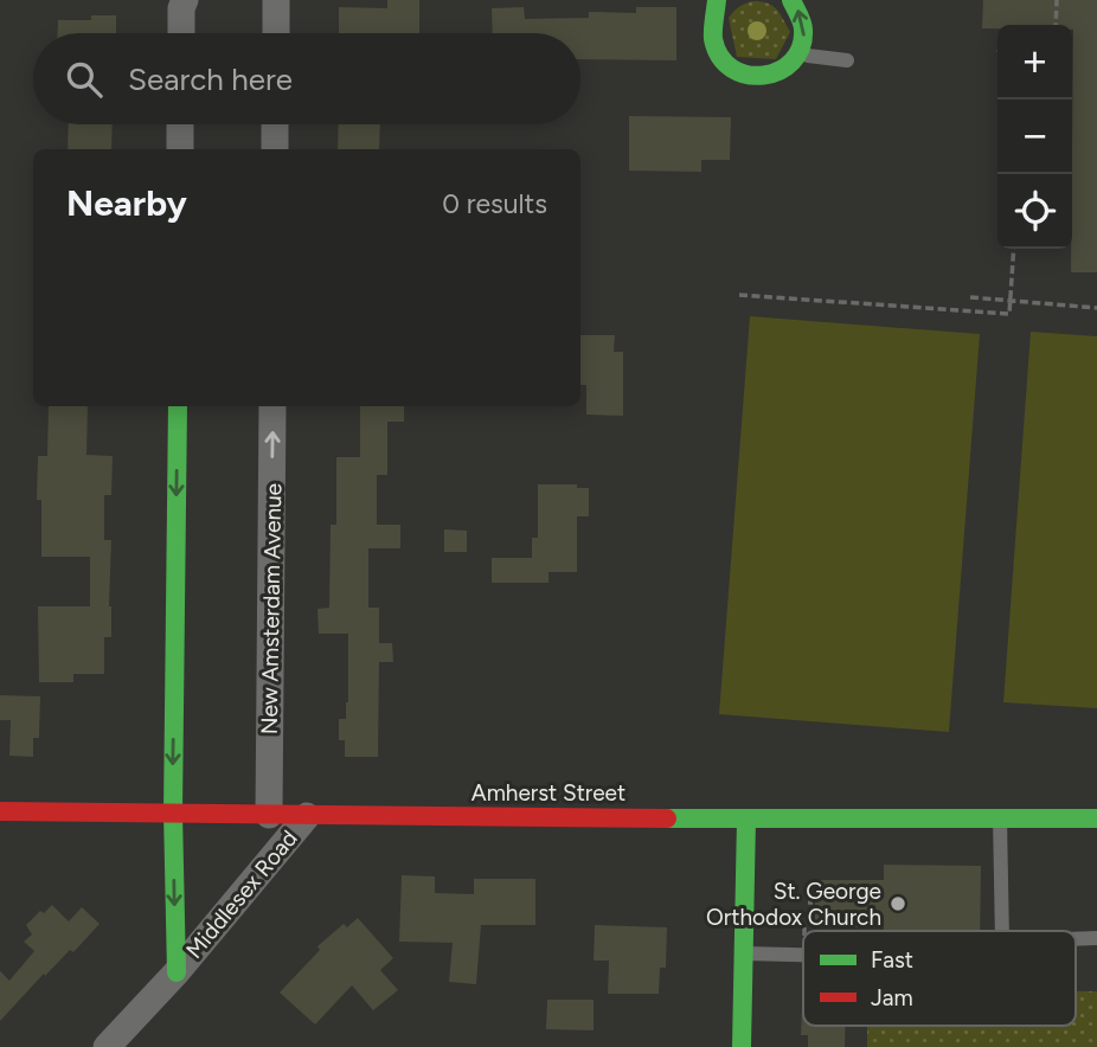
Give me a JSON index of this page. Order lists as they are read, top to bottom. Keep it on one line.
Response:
{"streets":{"street":["New Amsterdam Avenue","Amherst Street","Middlesex Road"]},"crossings":[["New Amsterdam Avenue","Amherst Street"],["Amherst Street","Middlesex Road"]],"places":["St. George Orthodox Church"],"legend":["Fast","Jam"],"page":{"map_buttons":["+","−"],"search":"Search here","heading":["Nearby","0 results"]}}
